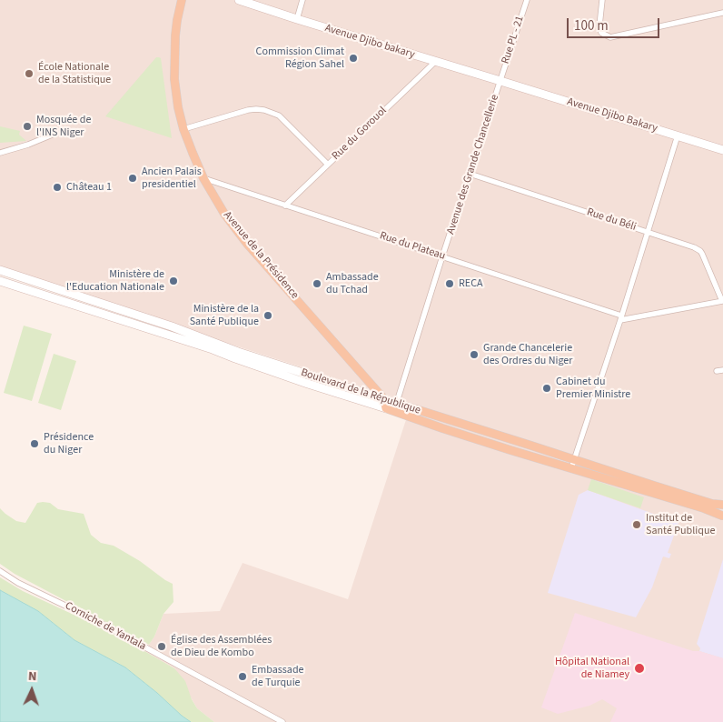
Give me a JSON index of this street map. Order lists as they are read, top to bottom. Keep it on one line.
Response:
{"streets":{"main road":["Avenue Djibo bakary","Avenue Djibo Bakary","Avenue de la Présidence","Boulevard de la République"],"street":["Rue PL - 21","Rue du Gorouol","Avenue des Grande Chancellerie","Rue du Béli","Rue du Plateau","Corniche de Yantala"]},"crossings":[["Rue PL - 21","Avenue Djibo bakary"],["Rue PL - 21","Avenue Djibo Bakary"],["Rue PL - 21","Avenue des Grande Chancellerie"],["Avenue Djibo bakary","Avenue Djibo Bakary"],["Avenue Djibo bakary","Rue du Gorouol"],["Avenue Djibo bakary","Avenue des Grande Chancellerie"],["Avenue Djibo Bakary","Avenue des Grande Chancellerie"],["Rue du Gorouol","Rue du Plateau"],["Avenue des Grande Chancellerie","Rue du Béli"],["Avenue des Grande Chancellerie","Rue du Plateau"],["Avenue des Grande Chancellerie","Avenue de la Présidence"],["Avenue des Grande Chancellerie","Boulevard de la République"],["Rue du Béli","Rue du Plateau"],["Rue du Plateau","Avenue de la Présidence"],["Avenue de la Présidence","Boulevard de la République"]],"places":["Commission Climat Région Sahel","École Nationale de la Statistique","Mosquée de l'INS Niger","Ancien Palais presidentiel","Château 1","Ministère de l'Education Nationale","Ambassade du Tchad","RECA","Ministère de la Santé Publique","Grande Chancelerie des Ordres du Niger","Cabinet du Premier Ministre","Présidence du Niger","Institut de Santé Publique","Église des Assemblées de Dieu de Kombo","Hôpital National de Niamey","Embassade de Turquie"],"scale_bar":"100 m","north":"top"}
